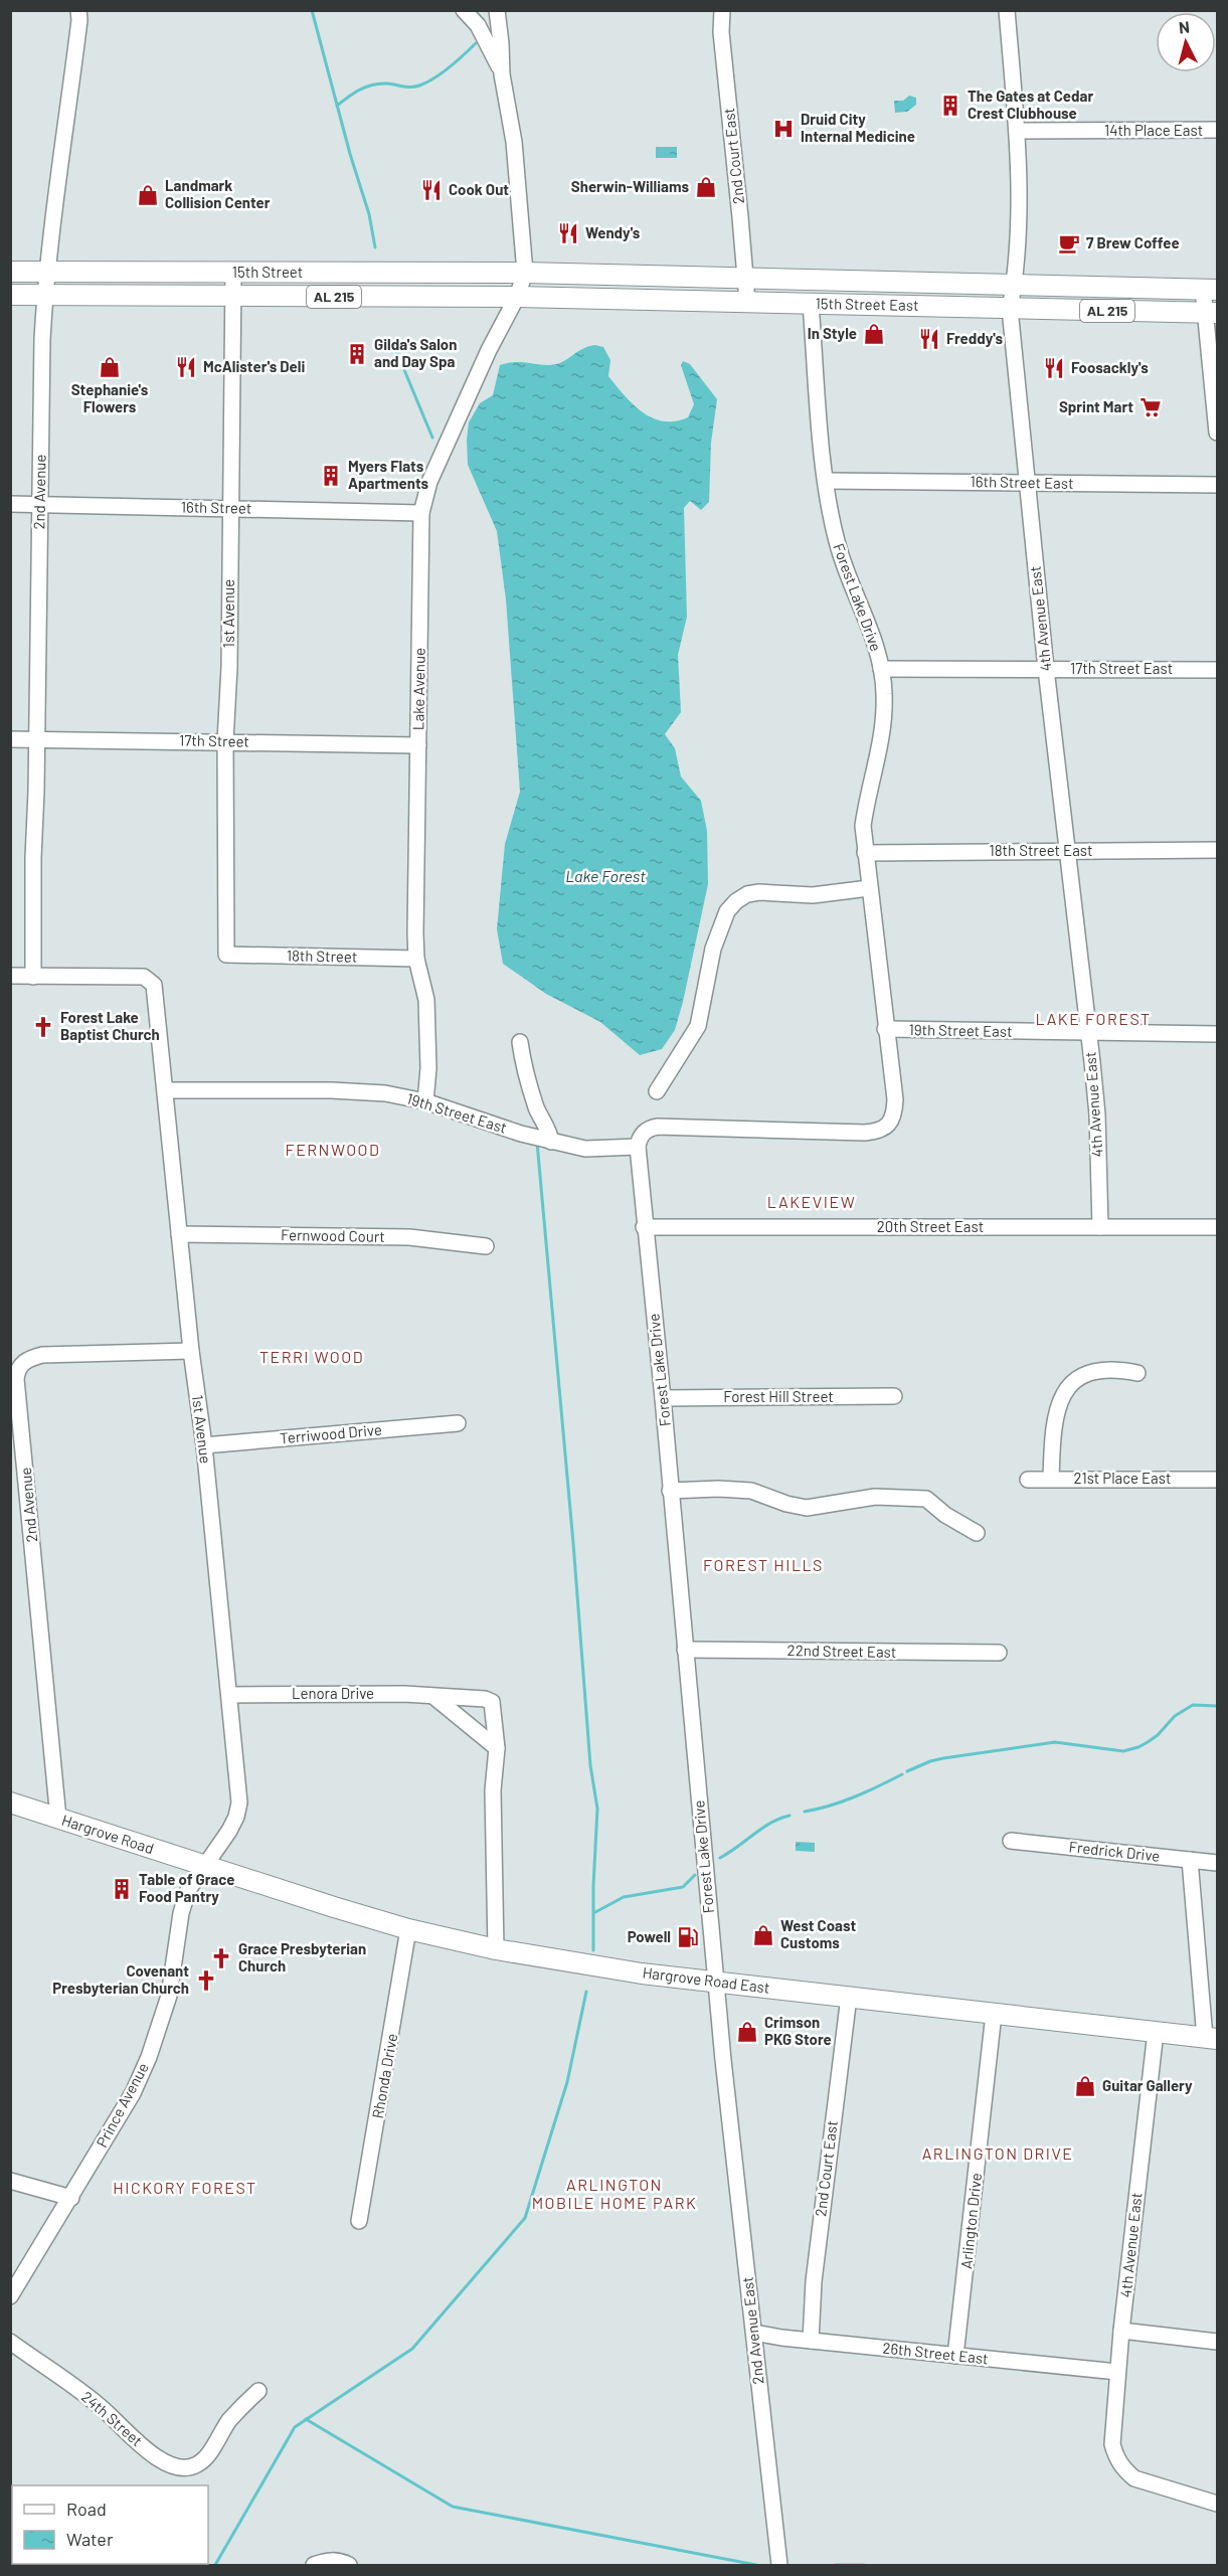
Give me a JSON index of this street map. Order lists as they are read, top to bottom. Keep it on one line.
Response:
{"streets":{"main road":["15th Street","AL 215","15th Street East","Hargrove Road","Hargrove Road East"],"street":["14th Place East","2nd Court East","16th Street East","2nd Avenue","16th Street","Forest Lake Drive","1st Avenue","4th Avenue East","17th Street East","Lake Avenue","17th Street","18th Street East","18th Street","19th Street East","20th Street East","Fernwood Court","Forest Hill Street","Terriwood Drive","21st Place East","22nd Street East","Lenora Drive","Fredrick Drive","Rhonda Drive","Prince Avenue","Arlington Drive","2nd Avenue East","26th Street East","24th Street"]},"crossings":[["14th Place East","4th Avenue East"],["2nd Court East","15th Street East"],["2nd Court East","Hargrove Road East"],["2nd Court East","26th Street East"],["15th Street","15th Street East"],["15th Street","2nd Avenue"],["15th Street","1st Avenue"],["15th Street","Lake Avenue"],["15th Street East","Forest Lake Drive"],["15th Street East","4th Avenue East"],["15th Street East","Lake Avenue"],["16th Street East","Forest Lake Drive"],["16th Street East","4th Avenue East"],["2nd Avenue","16th Street"],["2nd Avenue","1st Avenue"],["2nd Avenue","17th Street"],["2nd Avenue","Hargrove Road"],["16th Street","1st Avenue"],["16th Street","Lake Avenue"],["Forest Lake Drive","17th Street East"],["Forest Lake Drive","18th Street East"],["Forest Lake Drive","19th Street East"],["Forest Lake Drive","20th Street East"],["Forest Lake Drive","Forest Hill Street"],["Forest Lake Drive","22nd Street East"],["Forest Lake Drive","Hargrove Road East"],["Forest Lake Drive","2nd Avenue East"],["1st Avenue","17th Street"],["1st Avenue","18th Street"],["1st Avenue","19th Street East"],["1st Avenue","Fernwood Court"],["1st Avenue","Terriwood Drive"],["1st Avenue","Lenora Drive"],["1st Avenue","Hargrove Road"],["1st Avenue","Hargrove Road East"],["1st Avenue","Prince Avenue"],["4th Avenue East","17th Street East"],["4th Avenue East","18th Street East"],["4th Avenue East","19th Street East"],["4th Avenue East","20th Street East"],["4th Avenue East","Hargrove Road East"],["4th Avenue East","26th Street East"],["Lake Avenue","17th Street"],["Lake Avenue","18th Street"],["Lake Avenue","19th Street East"],["Lenora Drive","Hargrove Road East"],["Hargrove Road","Hargrove Road East"],["Hargrove Road","Prince Avenue"],["Hargrove Road East","Rhonda Drive"],["Hargrove Road East","Prince Avenue"],["Hargrove Road East","Arlington Drive"],["Arlington Drive","26th Street East"],["2nd Avenue East","26th Street East"]],"districts":["LAKE FOREST","FERNWOOD","LAKEVIEW","TERRI WOOD","FOREST HILLS","ARLINGTON DRIVE","ARLINGTON MOBILE HOME PARK","HICKORY FOREST"],"water":["Lake Forest"],"places":{"building":["The Gates at Cedar Crest Clubhouse","Gilda's Salon and Day Spa","Myers Flats Apartments","Table of Grace Food Pantry"],"hospital":["Druid City Internal Medicine"],"shop":["Sherwin-Williams","Landmark Collision Center","In Style","Stephanie's Flowers","West Coast Customs","Crimson PKG Store","Guitar Gallery"],"restaurant":["Cook Out","Wendy's","Freddy's","McAlister's Deli","Foosackly's"],"cafe":["7 Brew Coffee"],"supermarket":["Sprint Mart"],"church":["Forest Lake Baptist Church","Grace Presbyterian Church","Covenant Presbyterian Church"],"fuel station":["Powell"]},"legend":["Road","Water"],"north":"top"}
